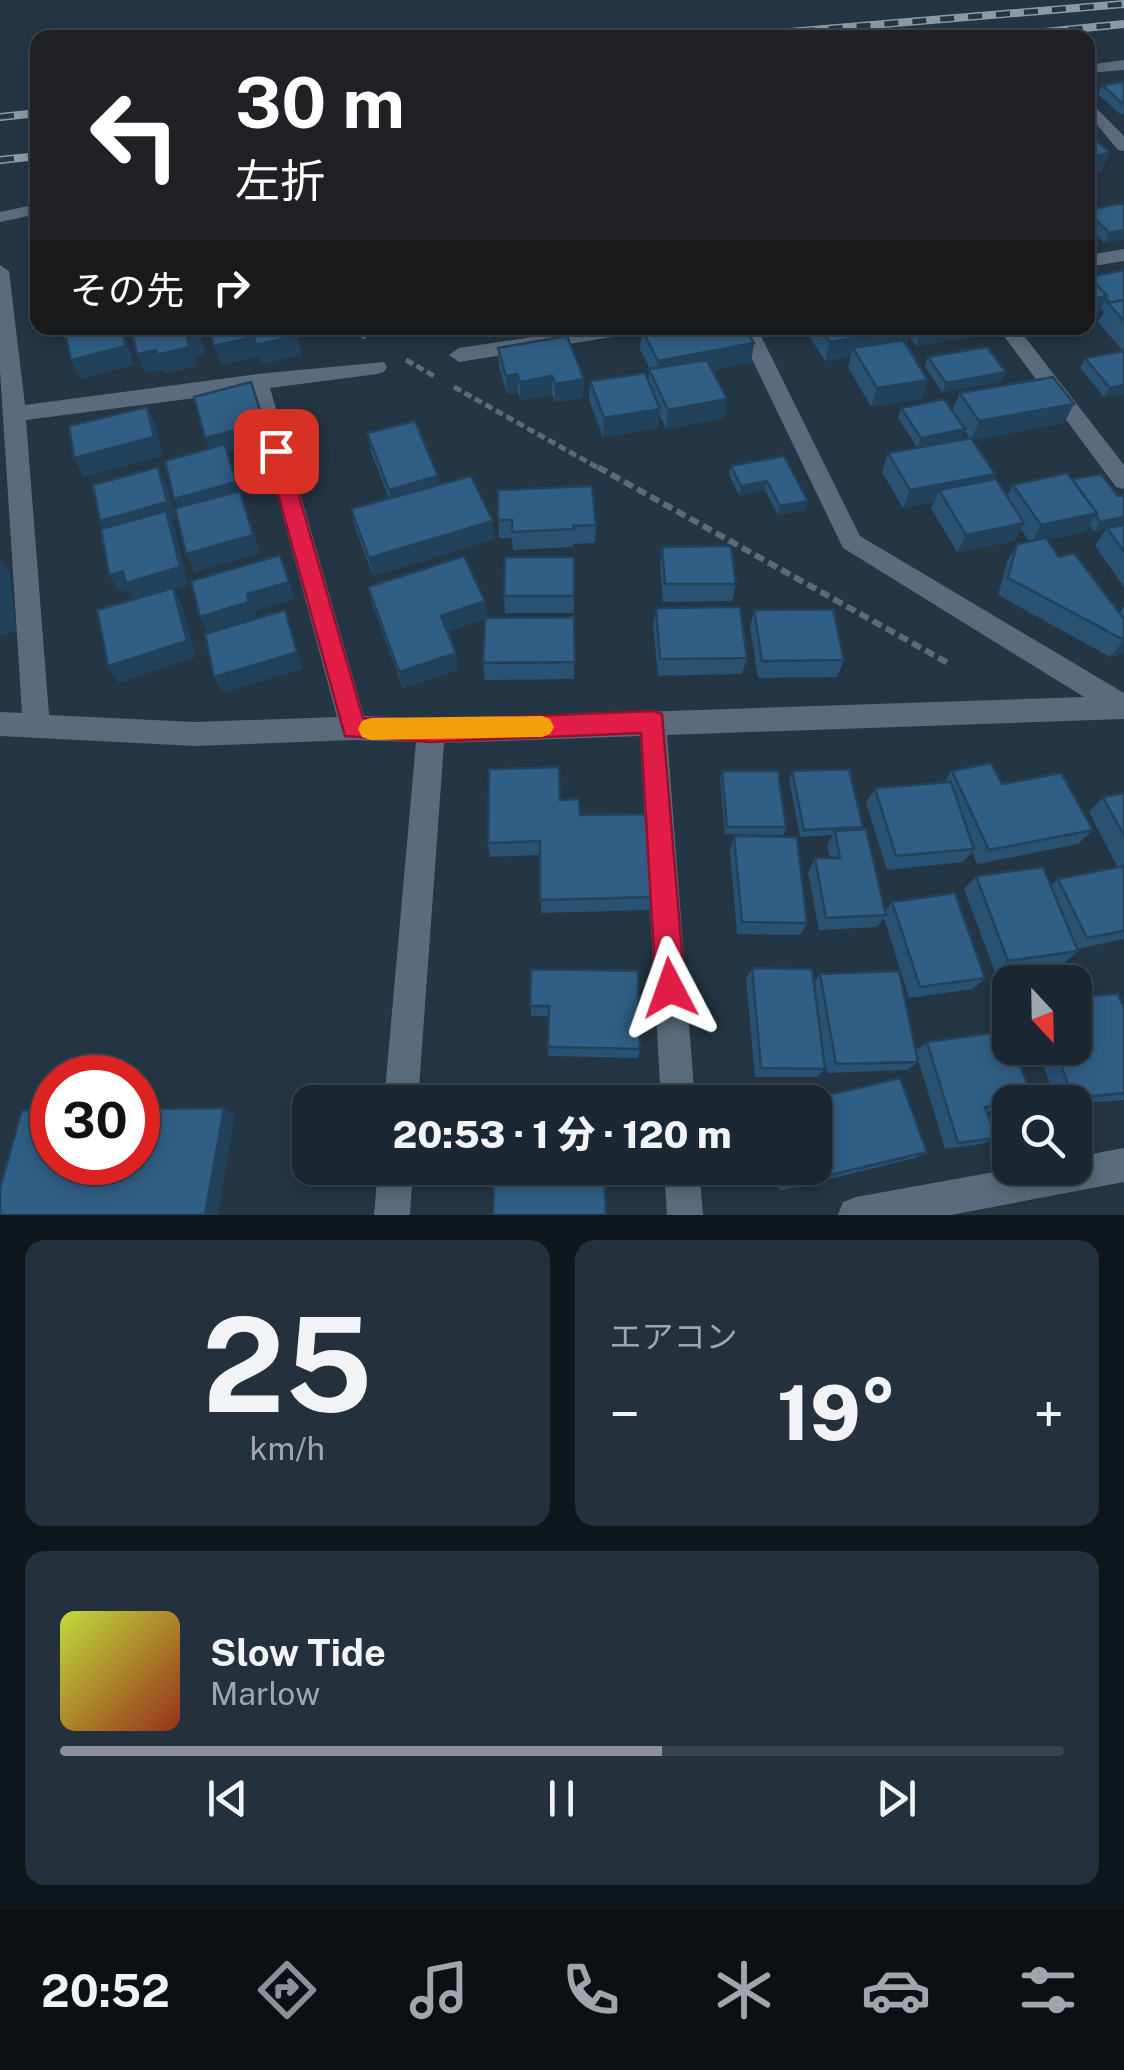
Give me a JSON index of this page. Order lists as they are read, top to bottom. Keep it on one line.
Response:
{"north":"bottom","page":{"turn":["30 m","左折"],"then":"その先","limit":"30","trip":"20:53 · 1 分 · 120 m","tile":[["25","km/h"],"エアコン"],"heat":["−","19°","+"],"song":["Slow Tide","Marlow"],"tabs":"20:52"}}
